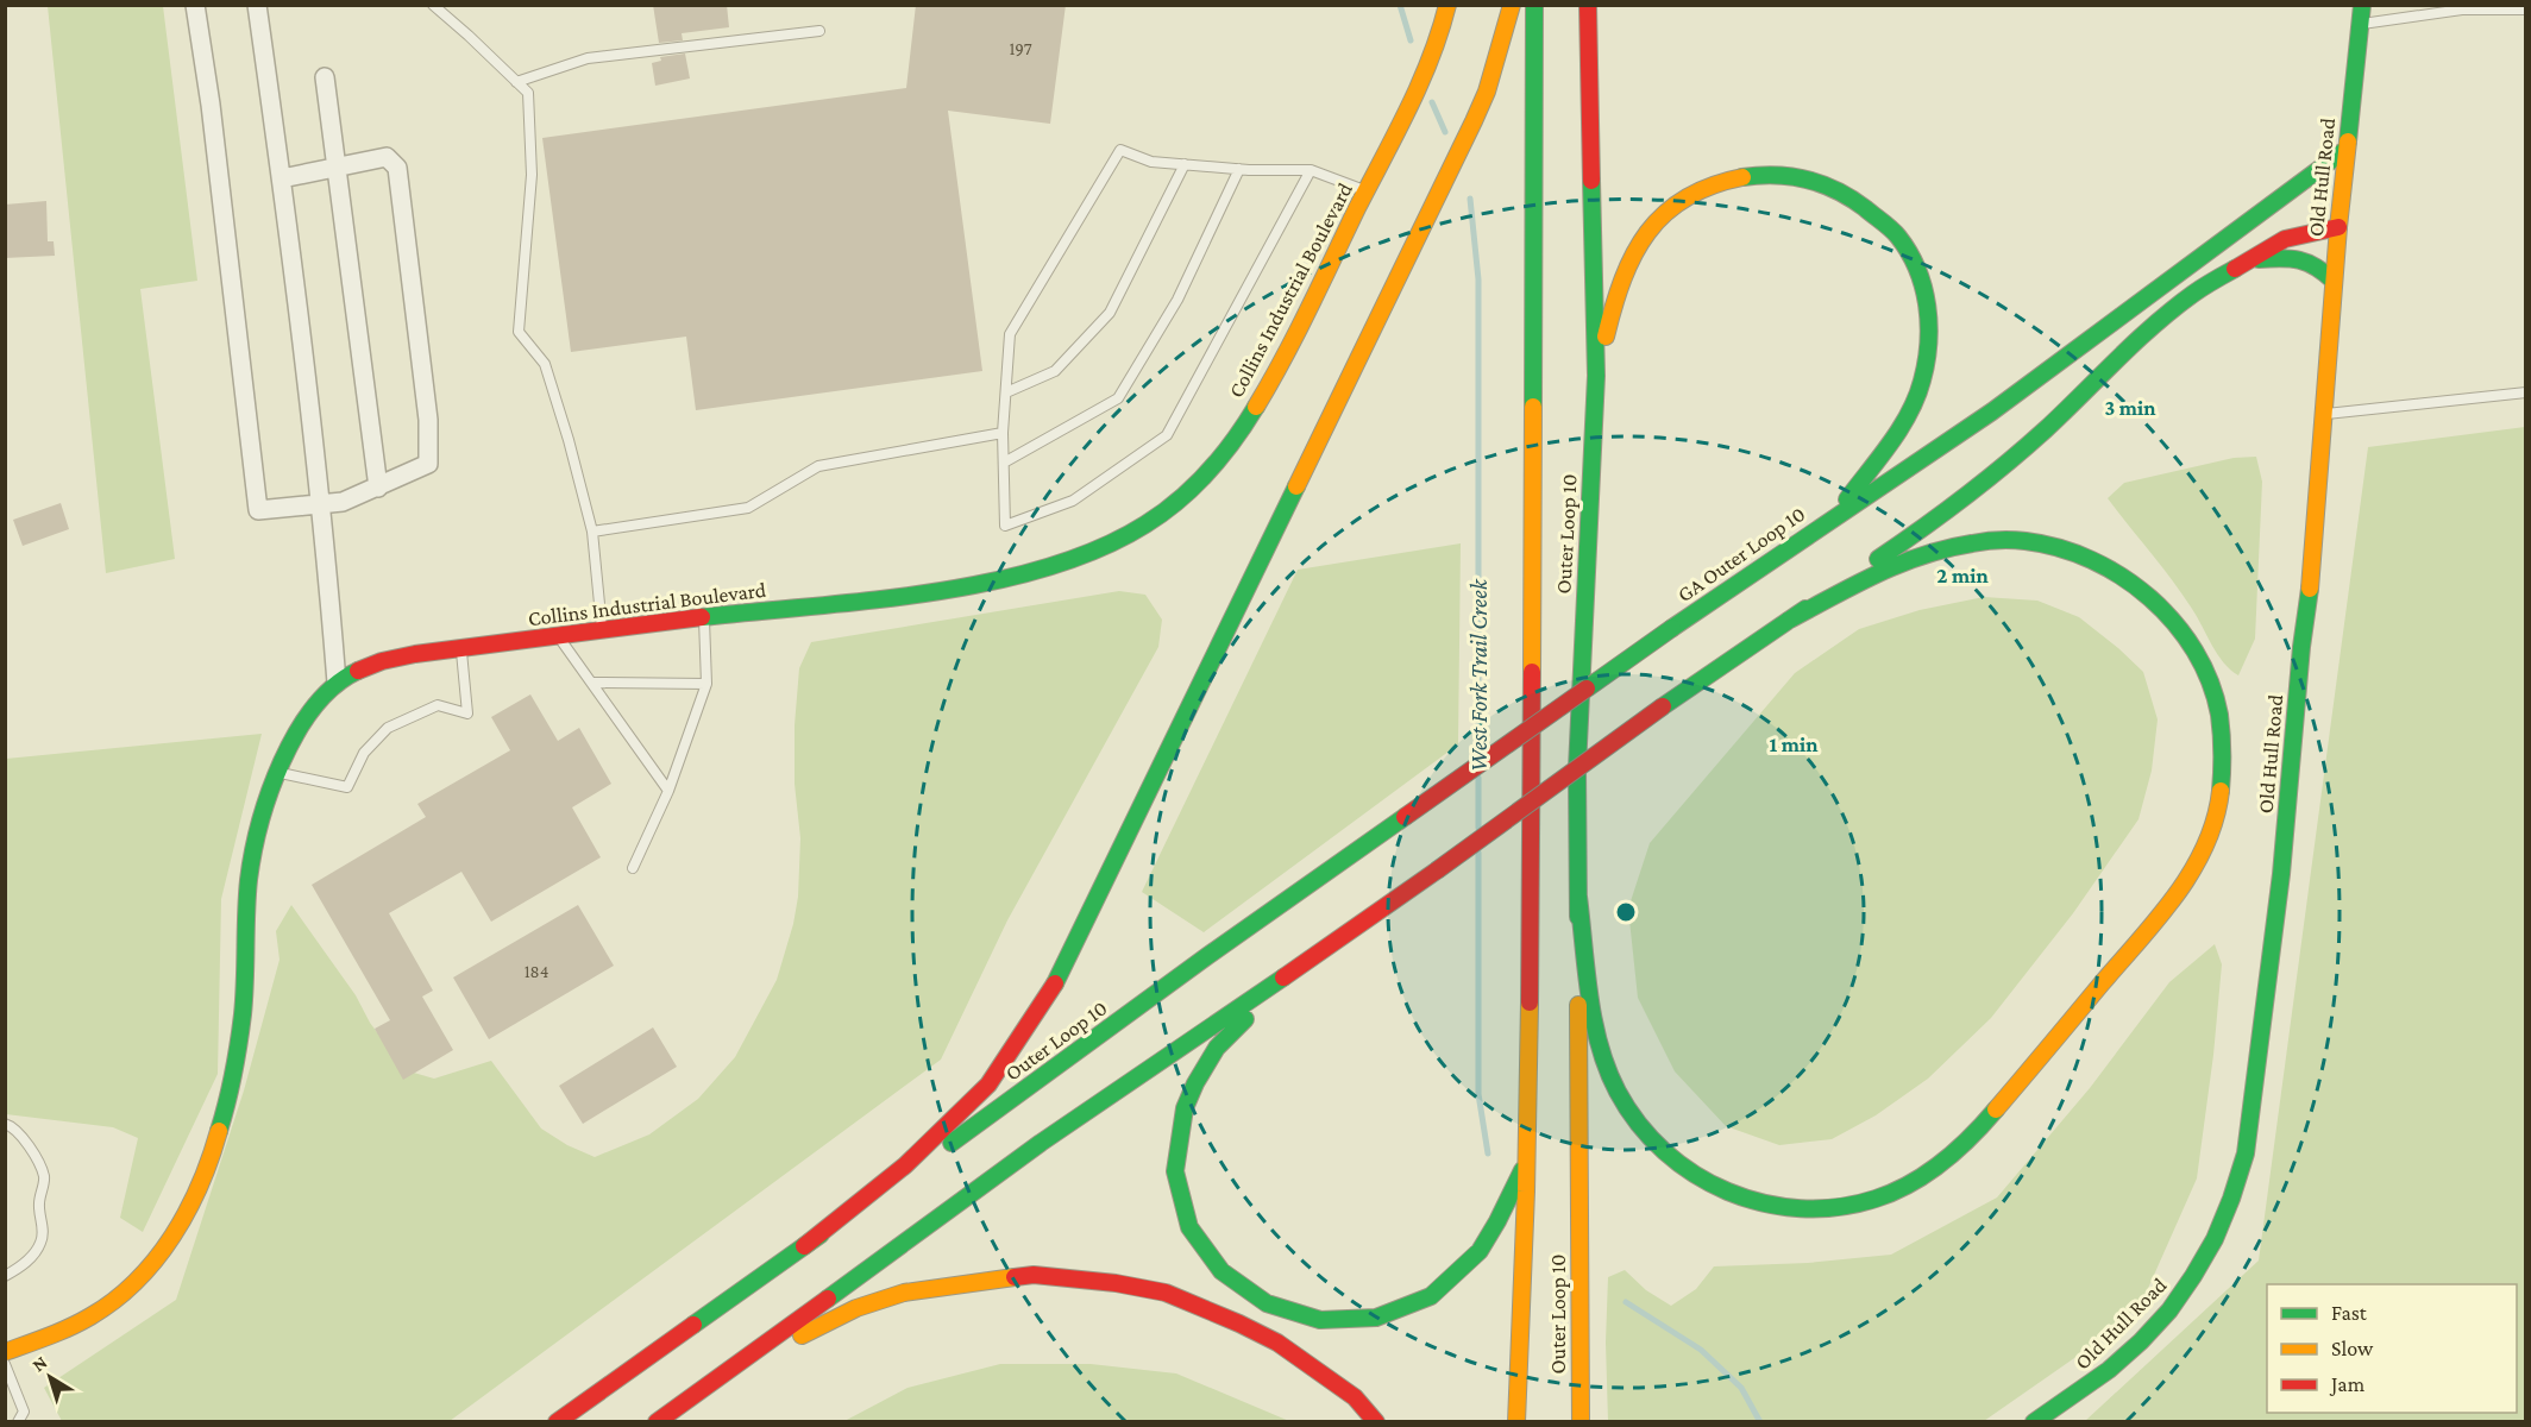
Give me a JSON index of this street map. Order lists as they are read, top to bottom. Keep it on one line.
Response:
{"streets":{"main road":["Old Hull Road","Collins Industrial Boulevard","Outer Loop 10","GA Outer Loop 10"]},"crossings":[["Old Hull Road","GA Outer Loop 10"],["Outer Loop 10","GA Outer Loop 10"]],"water":["West Fork Trail Creek"],"house_numbers":["197","184"],"legend":["Fast","Slow","Jam"],"north":"top left","rings":["3 min","2 min","1 min"]}
